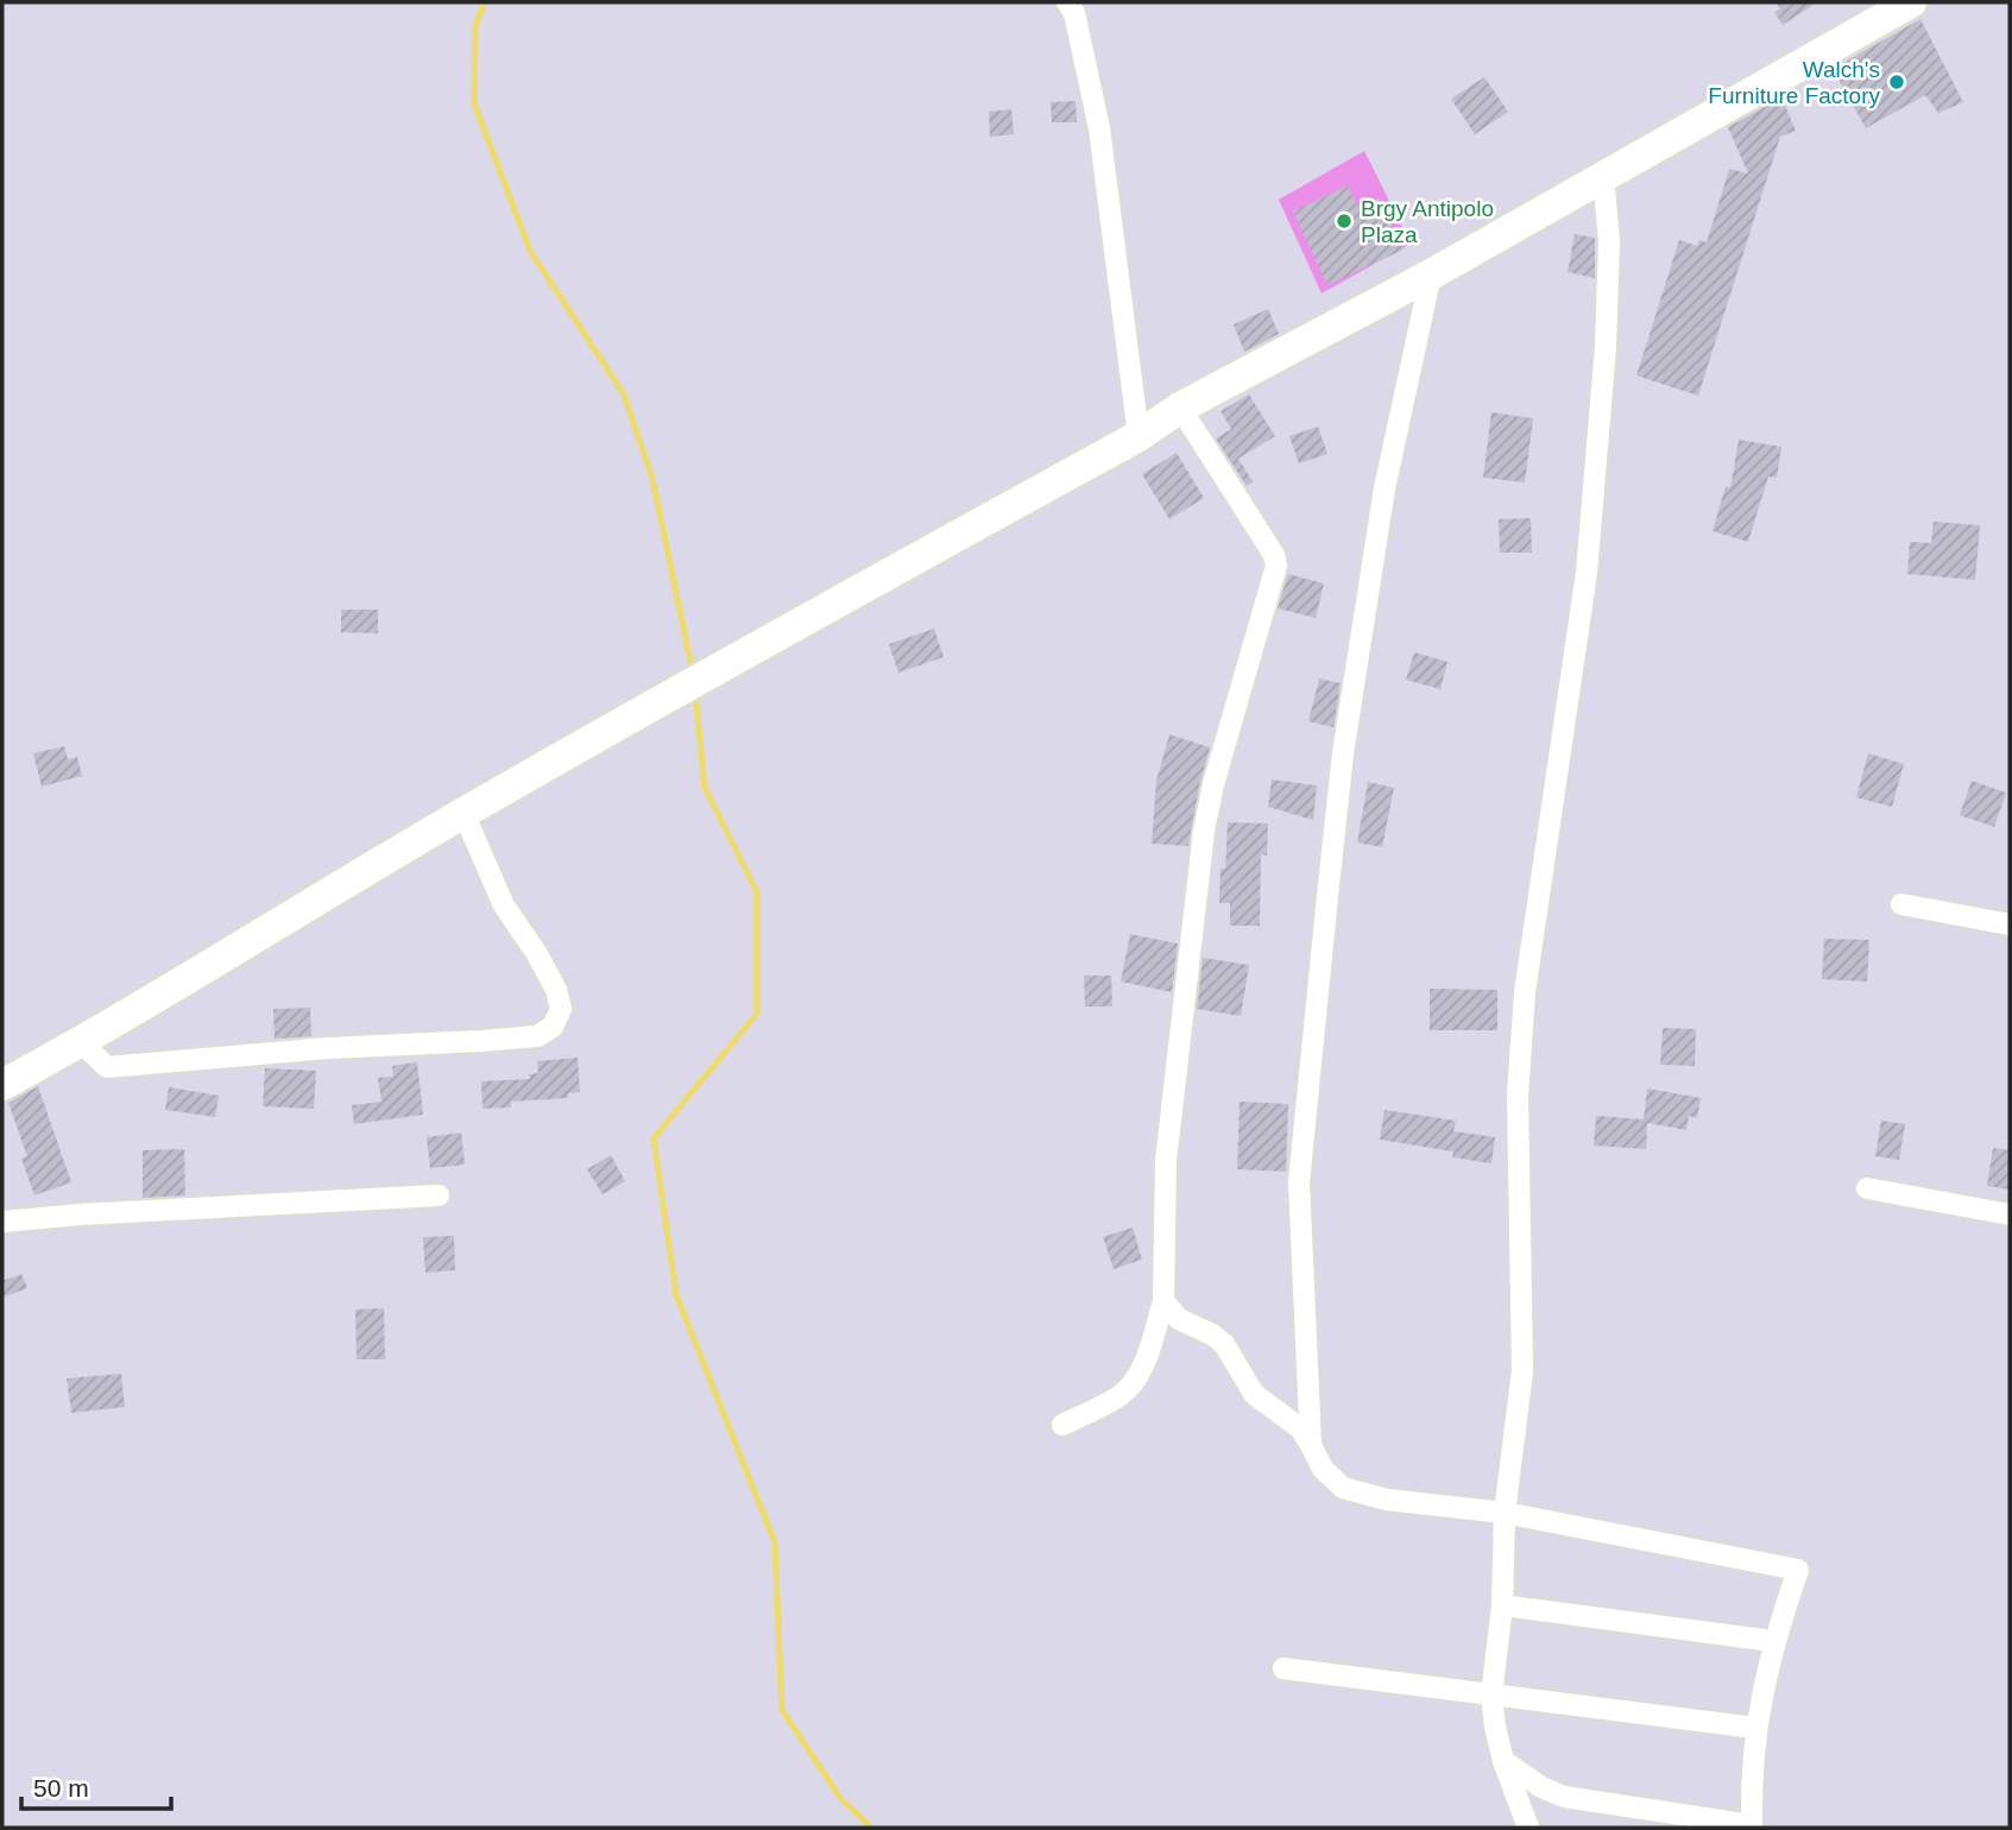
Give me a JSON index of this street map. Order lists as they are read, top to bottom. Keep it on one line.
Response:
{"places":["Walch's Furniture Factory","Brgy Antipolo Plaza"],"scale_bar":"50 m"}
